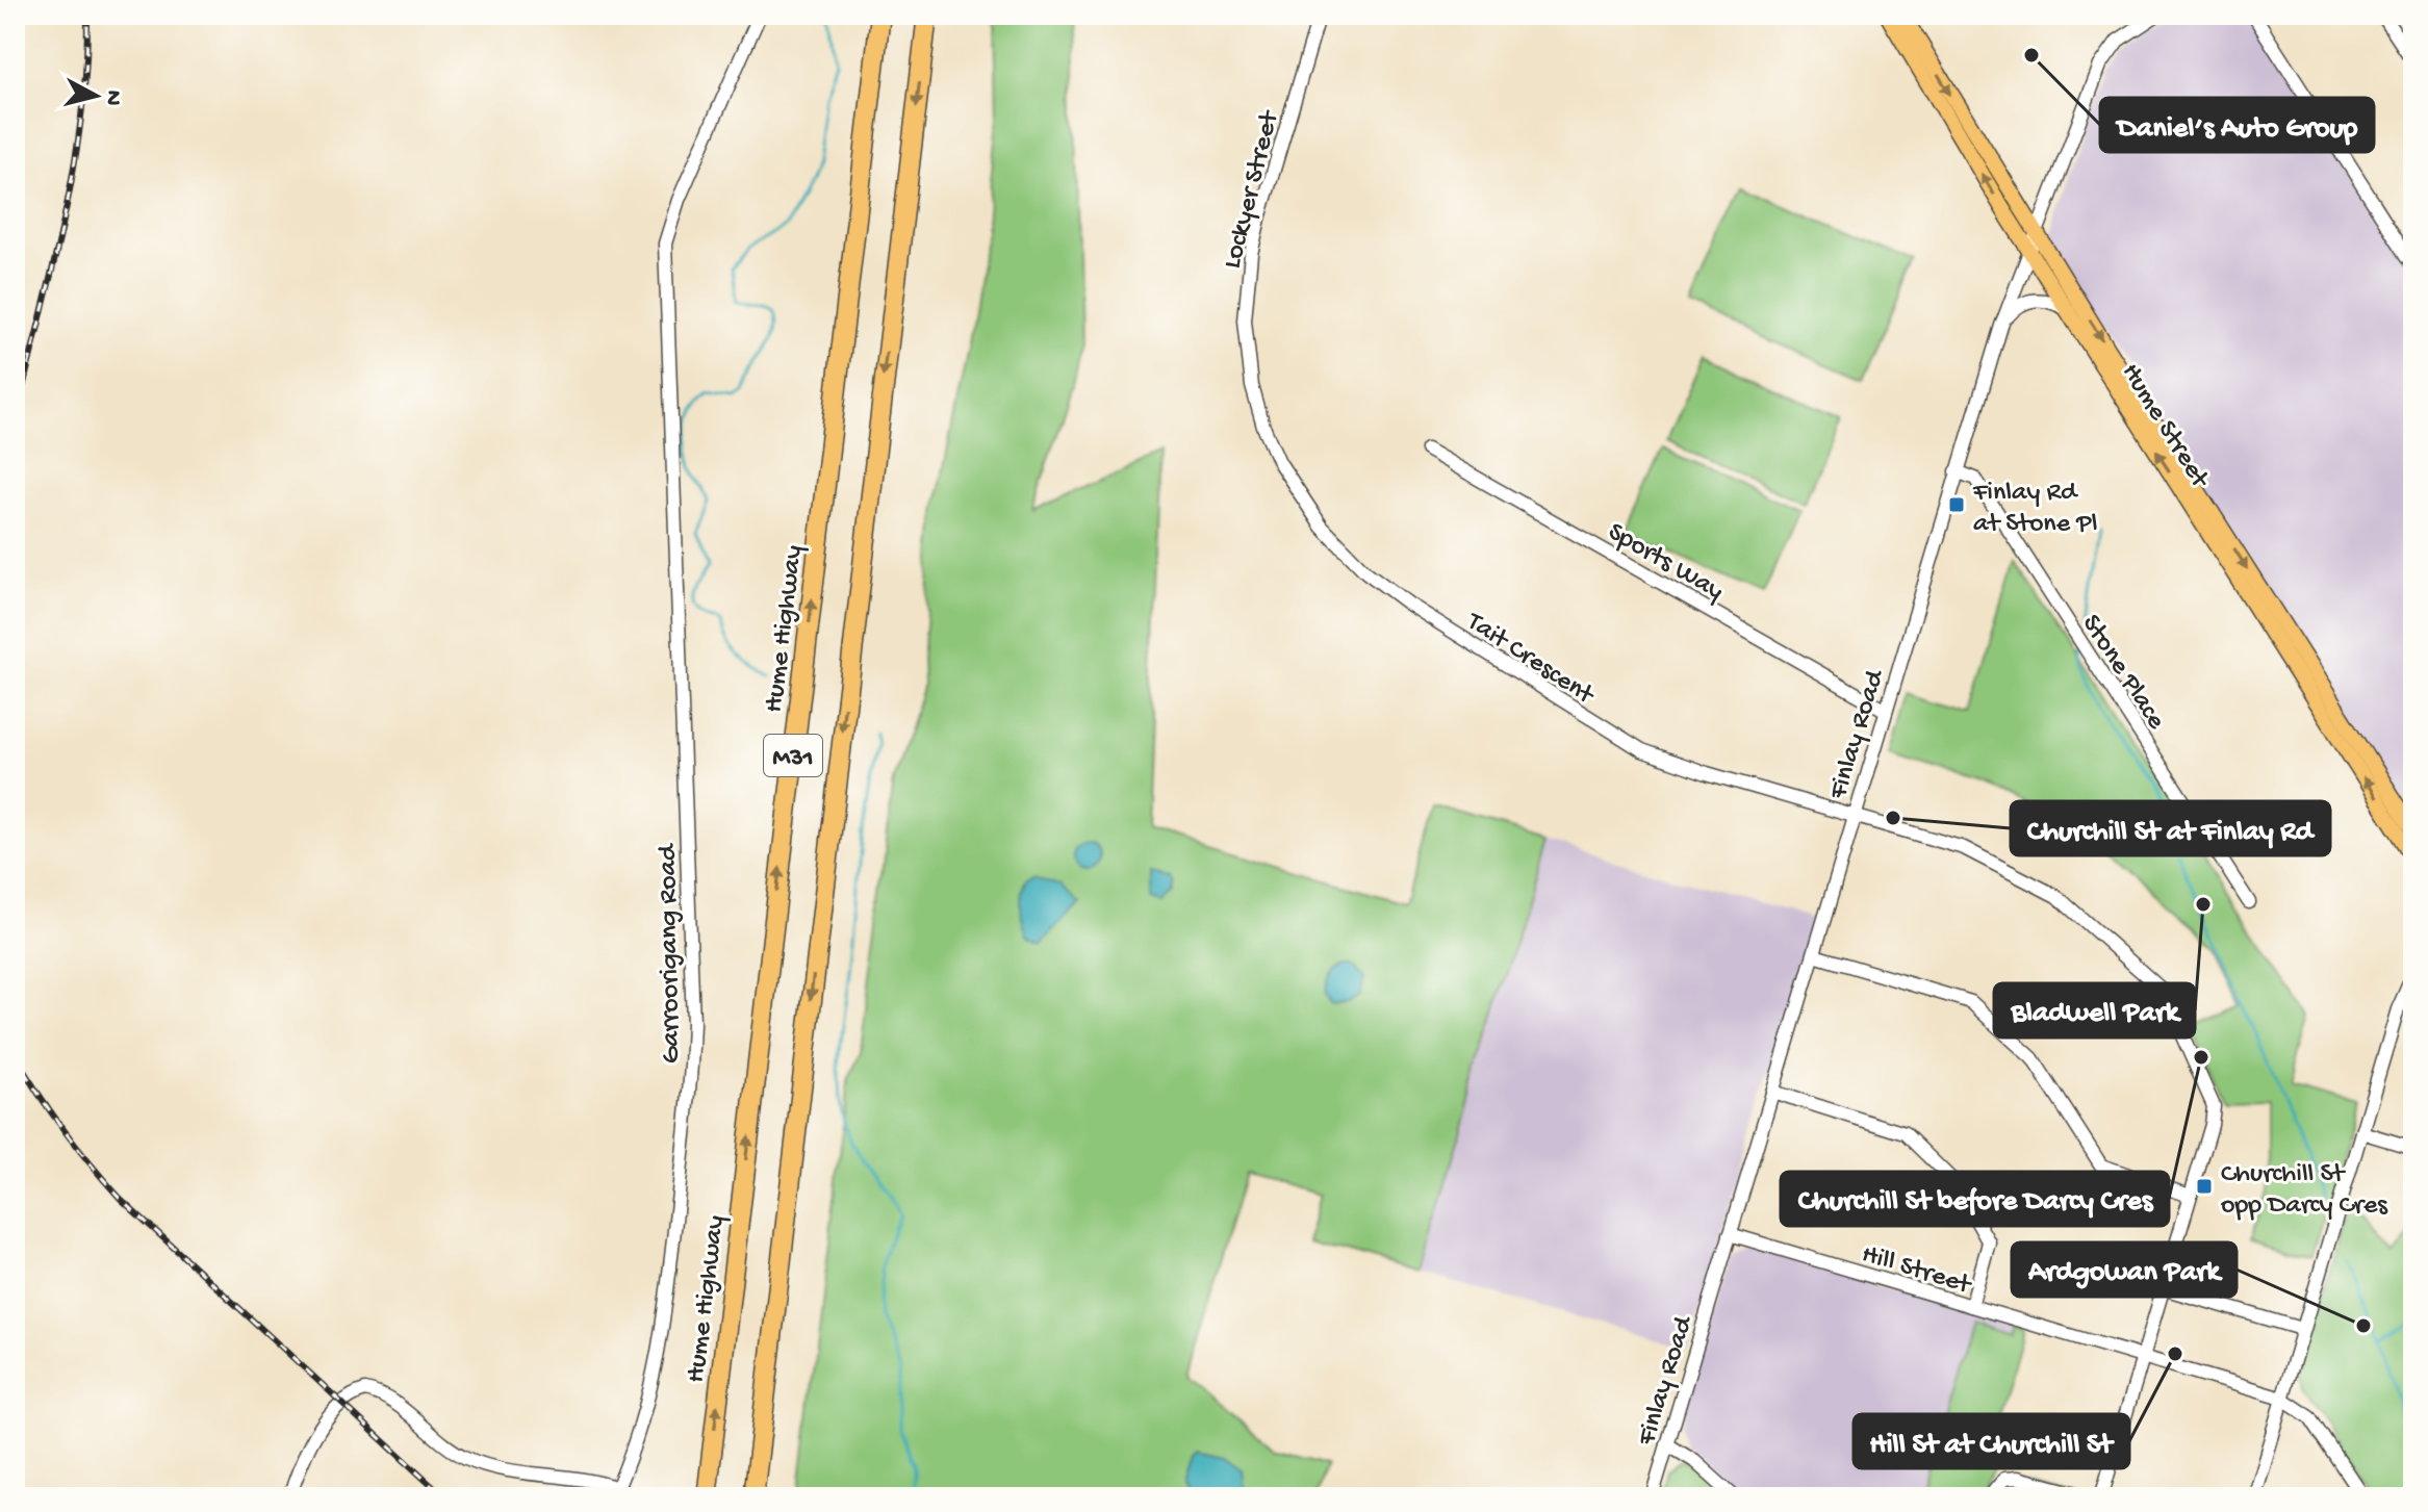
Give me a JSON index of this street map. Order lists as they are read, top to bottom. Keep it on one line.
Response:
{"streets":{"highway":["Hume Highway","M31"],"main road":["Hume Street"],"street":["Lockyer Street","Sports Way","Tait Crescent","Stone Place","Finlay Road","Garroorigang Road","Hill Street"]},"crossings":[["Lockyer Street","Tait Crescent"],["Hume Street","Finlay Road"],["Sports Way","Finlay Road"],["Tait Crescent","Finlay Road"],["Tait Crescent","Hill Street"],["Stone Place","Finlay Road"],["Finlay Road","Hill Street"]],"places":{"other":["Daniel’s Auto Group","Churchill St at Finlay Rd","Bladwell Park","Churchill St before Darcy Cres","Ardgowan Park","Hill St at Churchill St"],"transit":["Finlay Rd at Stone Pl","Churchill St opp Darcy Cres"]},"north":"right"}
